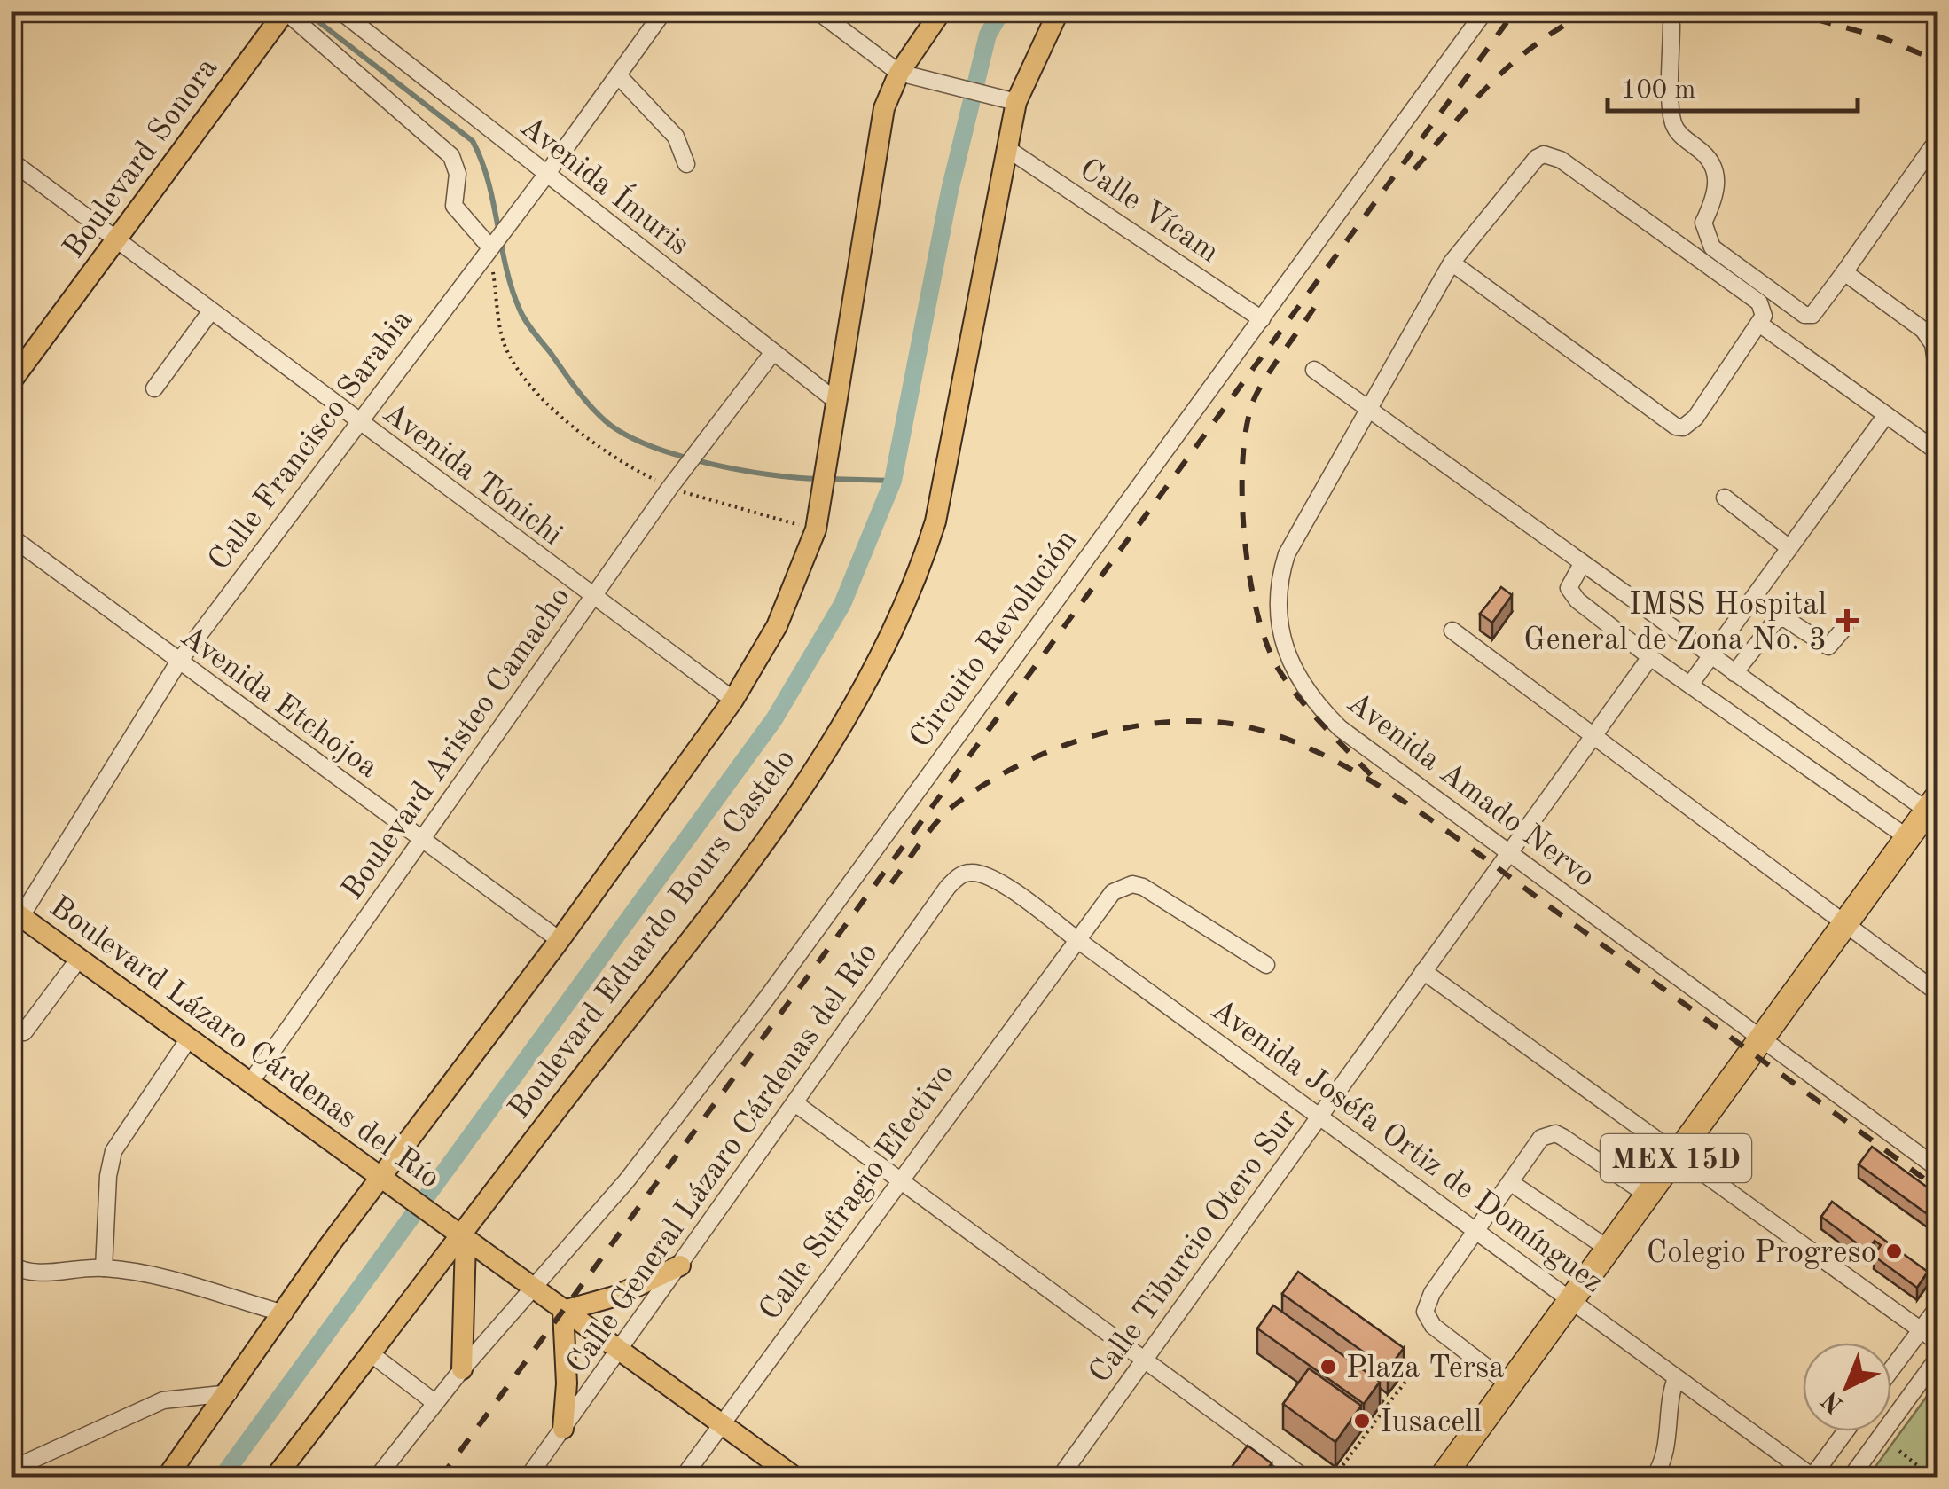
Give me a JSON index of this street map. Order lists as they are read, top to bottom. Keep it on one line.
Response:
{"streets":{"highway":["MEX 15D"],"main road":["Boulevard Sonora","Boulevard Eduardo Bours Castelo","Boulevard Lázaro Cárdenas del Río"],"street":["Avenida Ímuris","Calle Vícam","Calle Francisco Sarabia","Avenida Tónichi","Circuito Revolución","Avenida Etchojoa","Boulevard Aristeo Camacho","Avenida Amado Nervo","Avenida Joséfa Ortiz de Domínguez","Calle General Lázaro Cárdenas del Río","Calle Sufragio Efectivo","Calle Tiburcio Otero Sur"]},"crossings":[["Boulevard Sonora","Avenida Tónichi"],["Avenida Ímuris","Calle Francisco Sarabia"],["Avenida Ímuris","Boulevard Aristeo Camacho"],["Calle Vícam","Circuito Revolución"],["Calle Vícam","Boulevard Eduardo Bours Castelo"],["Calle Francisco Sarabia","Avenida Tónichi"],["Calle Francisco Sarabia","Avenida Etchojoa"],["Calle Francisco Sarabia","Boulevard Lázaro Cárdenas del Río"],["Avenida Tónichi","Boulevard Aristeo Camacho"],["Circuito Revolución","Boulevard Lázaro Cárdenas del Río"],["Avenida Etchojoa","Boulevard Aristeo Camacho"],["Boulevard Aristeo Camacho","Boulevard Lázaro Cárdenas del Río"],["Avenida Amado Nervo","MEX 15D"],["Avenida Amado Nervo","Calle Tiburcio Otero Sur"],["Boulevard Eduardo Bours Castelo","Boulevard Lázaro Cárdenas del Río"],["Boulevard Lázaro Cárdenas del Río","Calle General Lázaro Cárdenas del Río"],["Boulevard Lázaro Cárdenas del Río","Calle Sufragio Efectivo"],["Avenida Joséfa Ortiz de Domínguez","Calle General Lázaro Cárdenas del Río"],["Avenida Joséfa Ortiz de Domínguez","MEX 15D"],["Avenida Joséfa Ortiz de Domínguez","Calle Sufragio Efectivo"],["Avenida Joséfa Ortiz de Domínguez","Calle Tiburcio Otero Sur"]],"places":{"health":["IMSS Hospital General de Zona No. 3"],"other":["Colegio Progreso","Plaza Tersa","Iusacell"]},"scale_bar":"100 m","north":"bottom left"}
